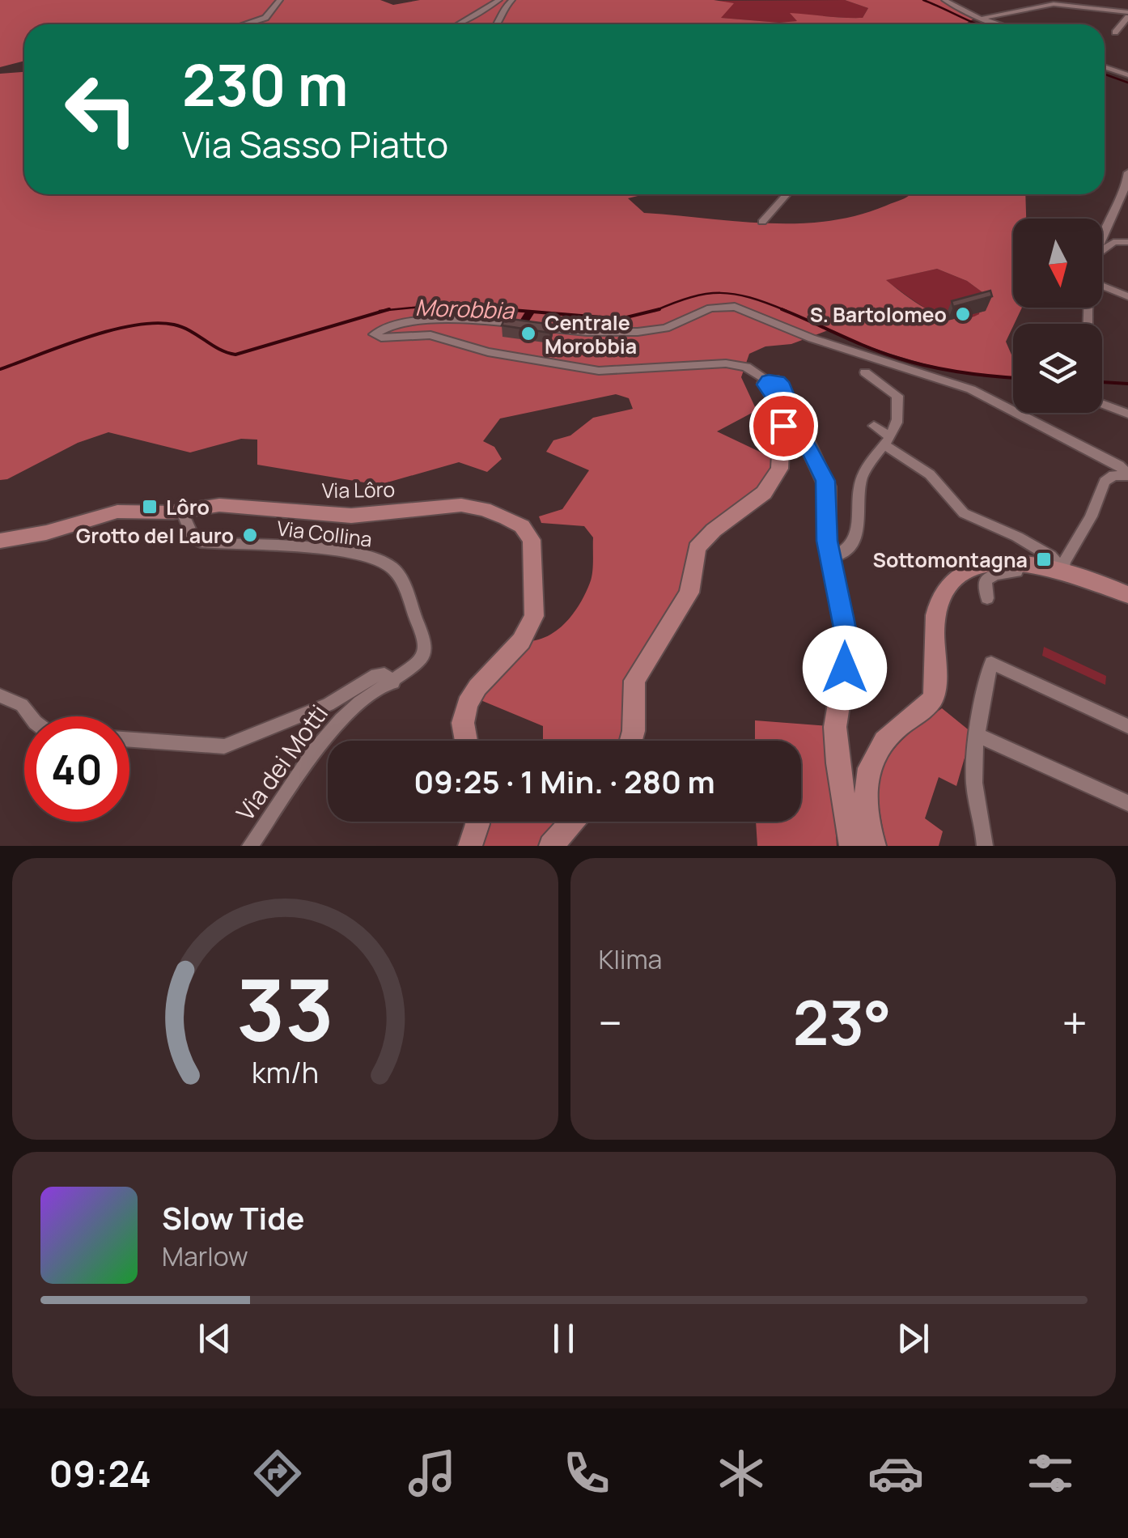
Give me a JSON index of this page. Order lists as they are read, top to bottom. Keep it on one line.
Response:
{"streets":{"street":["Via Lôro","Via Collina","Via dei Motti"]},"crossings":[["Via Lôro","Via Collina"],["Via Collina","Via dei Motti"]],"water":["Morobbia"],"places":{"other":["S. Bartolomeo","Centrale Morobbia","Grotto del Lauro"],"transit":["Lôro","Sottomontagna"]},"north":"bottom","page":{"turn":["230 m","Via Sasso Piatto"],"limit":"40","trip":"09:25 · 1 Min. · 280 m","tile":"Klima","heat":["−","23°","+"],"song":["Slow Tide","Marlow"],"tabs":"09:24","gauge":["33","km/h"]}}
